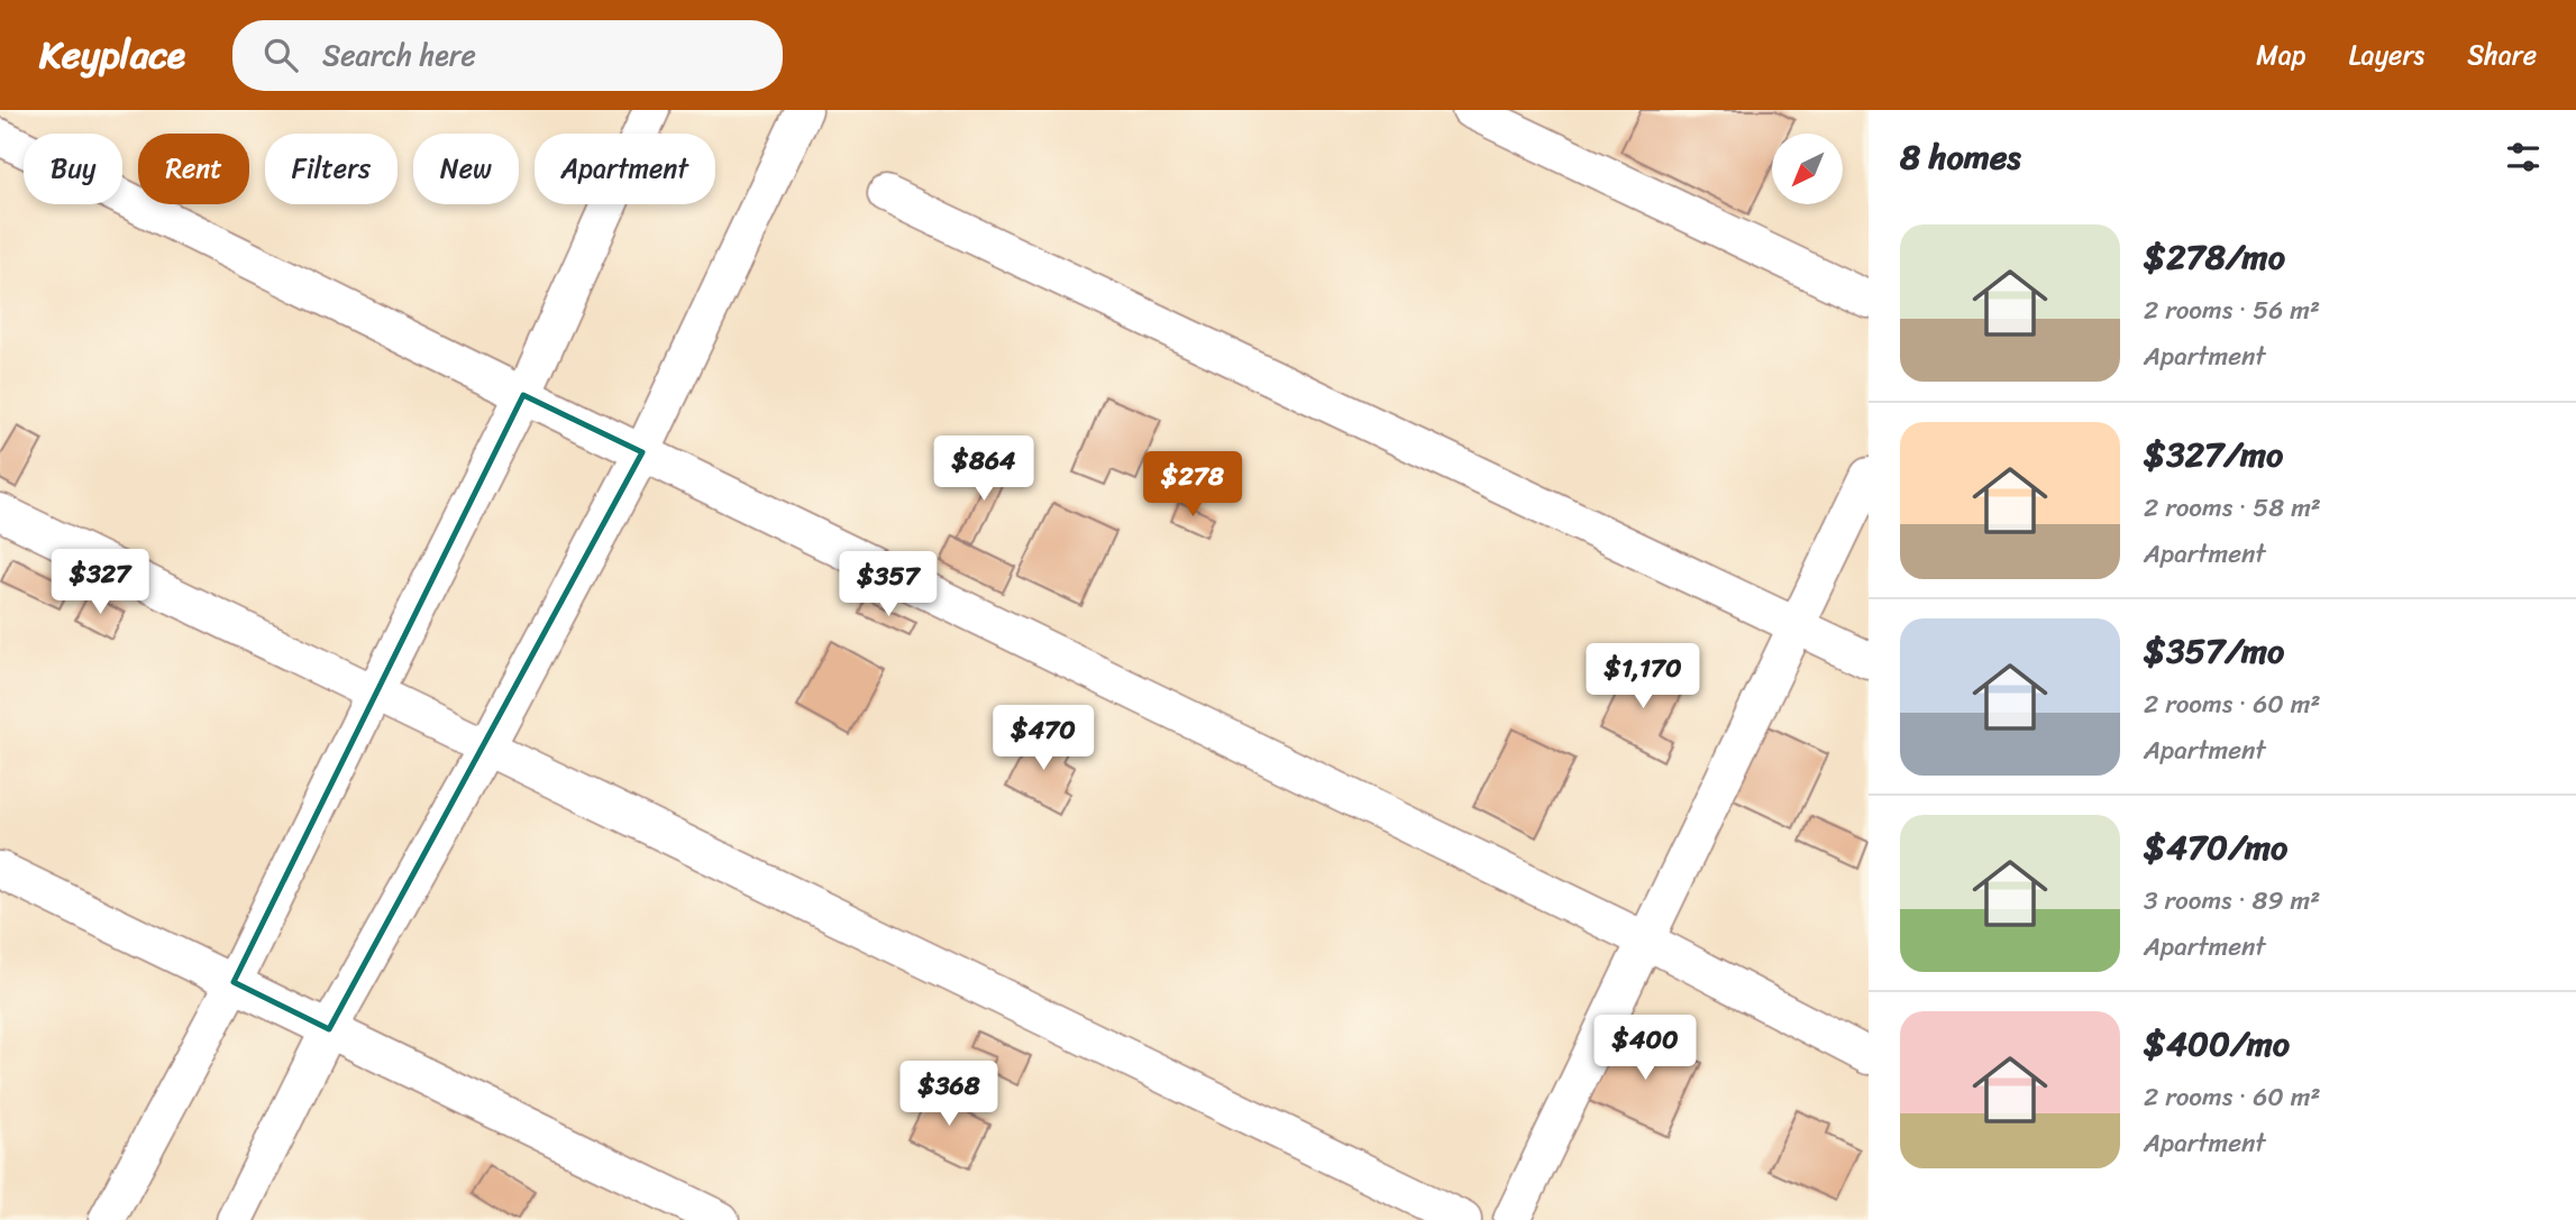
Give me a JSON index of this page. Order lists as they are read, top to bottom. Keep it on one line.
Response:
{"north":"bottom left","page":{"header":"Keyplace","search":"Search here","nav":["Map","Layers","Share"],"heading":"8 homes","chip":["Buy","Rent","Filters","New","Apartment"],"list":[{"name":"$278/mo","note":"2 rooms · 56 m² · Apartment"},{"name":"$327/mo","note":"2 rooms · 58 m² · Apartment"},{"name":"$357/mo","note":"2 rooms · 60 m² · Apartment"},{"name":"$470/mo","note":"3 rooms · 89 m² · Apartment"},{"name":"$400/mo","note":"2 rooms · 60 m² · Apartment"}],"price":["$864","$278","$327","$357","$1,170","$470","$400","$368"]}}
